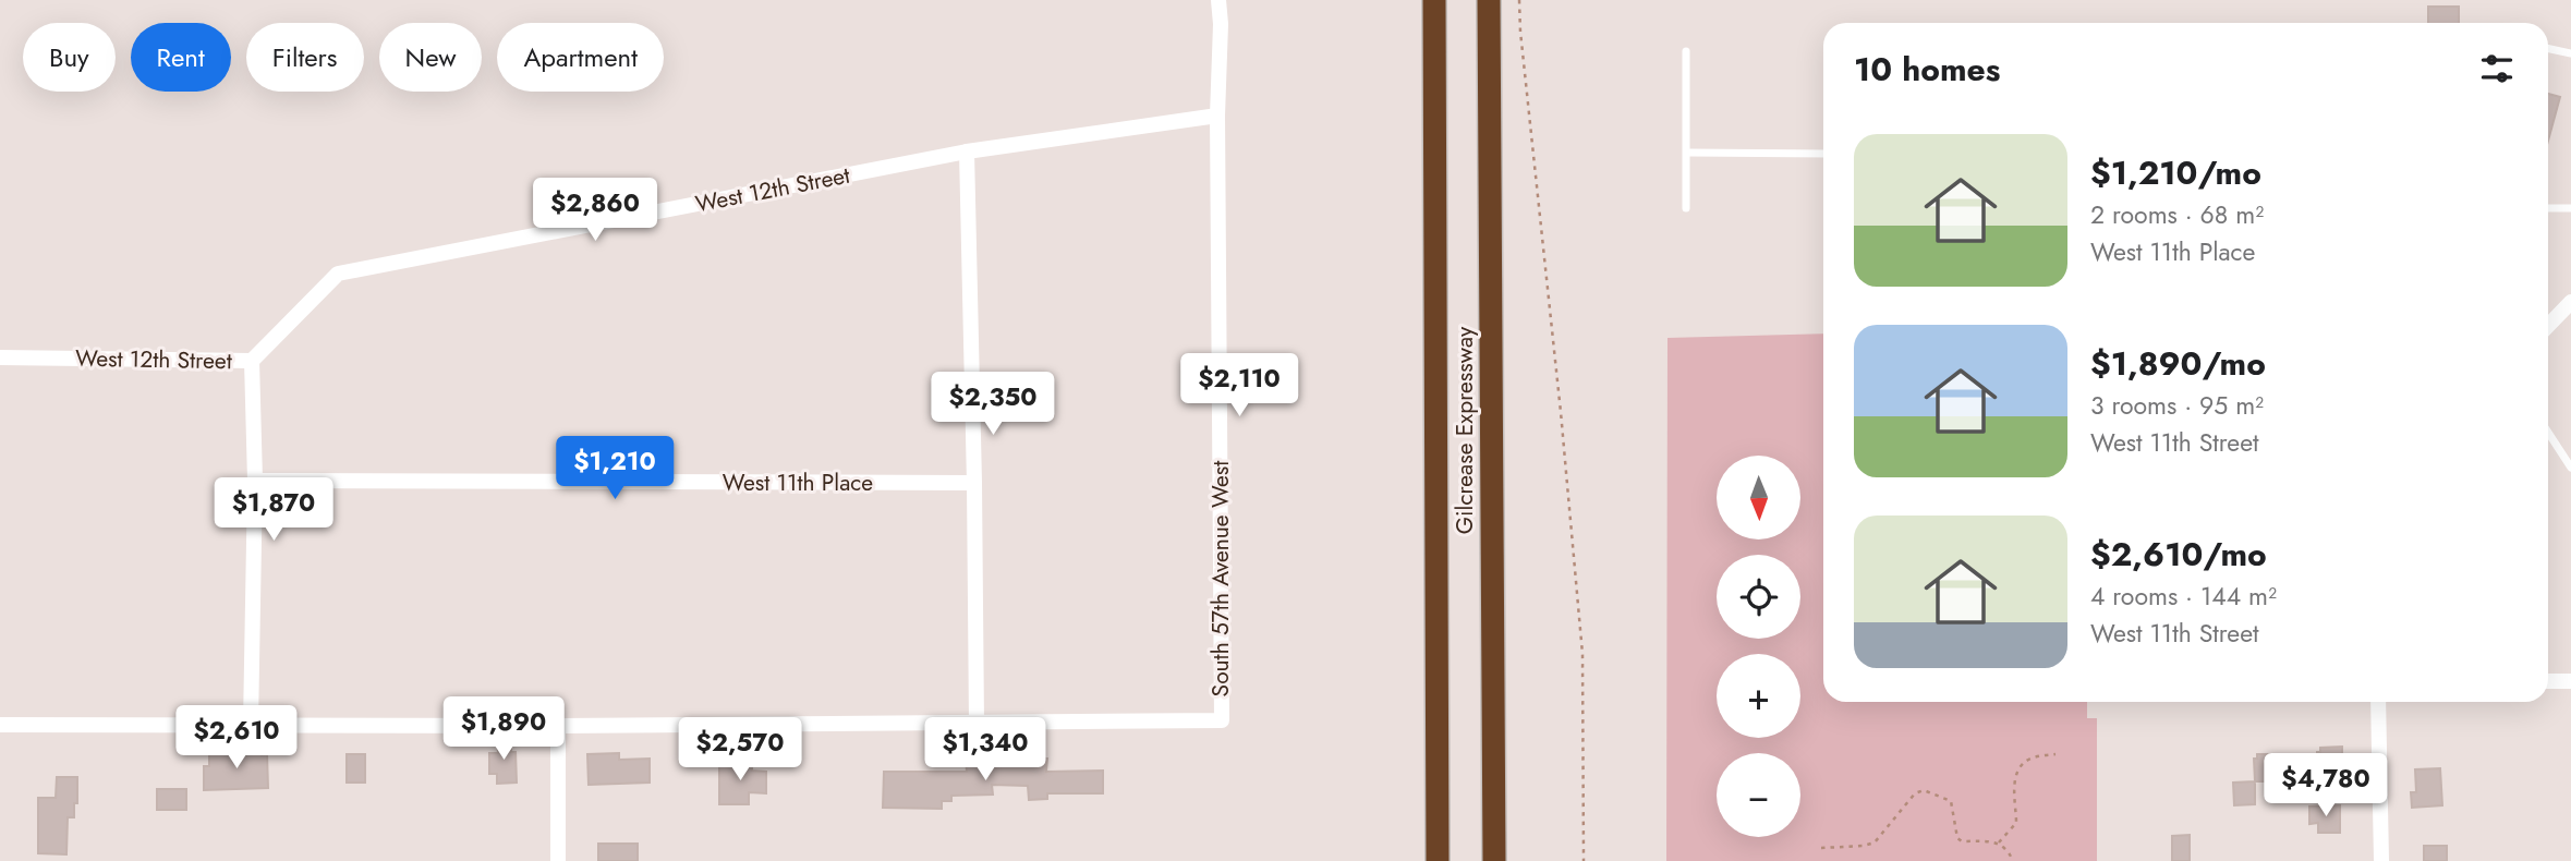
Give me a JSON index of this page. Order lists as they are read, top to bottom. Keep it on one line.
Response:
{"streets":{"highway":["Gilcrease Expressway"],"street":["West 12th Street","West 11th Place","South 57th Avenue West"]},"crossings":[["West 12th Street","South 57th Avenue West"]],"north":"bottom","page":{"chip":["Buy","Rent","Filters","New","Apartment"],"heading":"10 homes","list":[{"name":"$1,210/mo","note":"2 rooms · 68 m² · West 11th Place"},{"name":"$1,890/mo","note":"3 rooms · 95 m² · West 11th Street"},{"name":"$2,610/mo","note":"4 rooms · 144 m² · West 11th Street"}],"price":["$2,860","$2,110","$2,350","$1,210","$1,870","$1,890","$2,610","$2,570","$1,340","$4,780"],"map_buttons":["+","−"]}}
